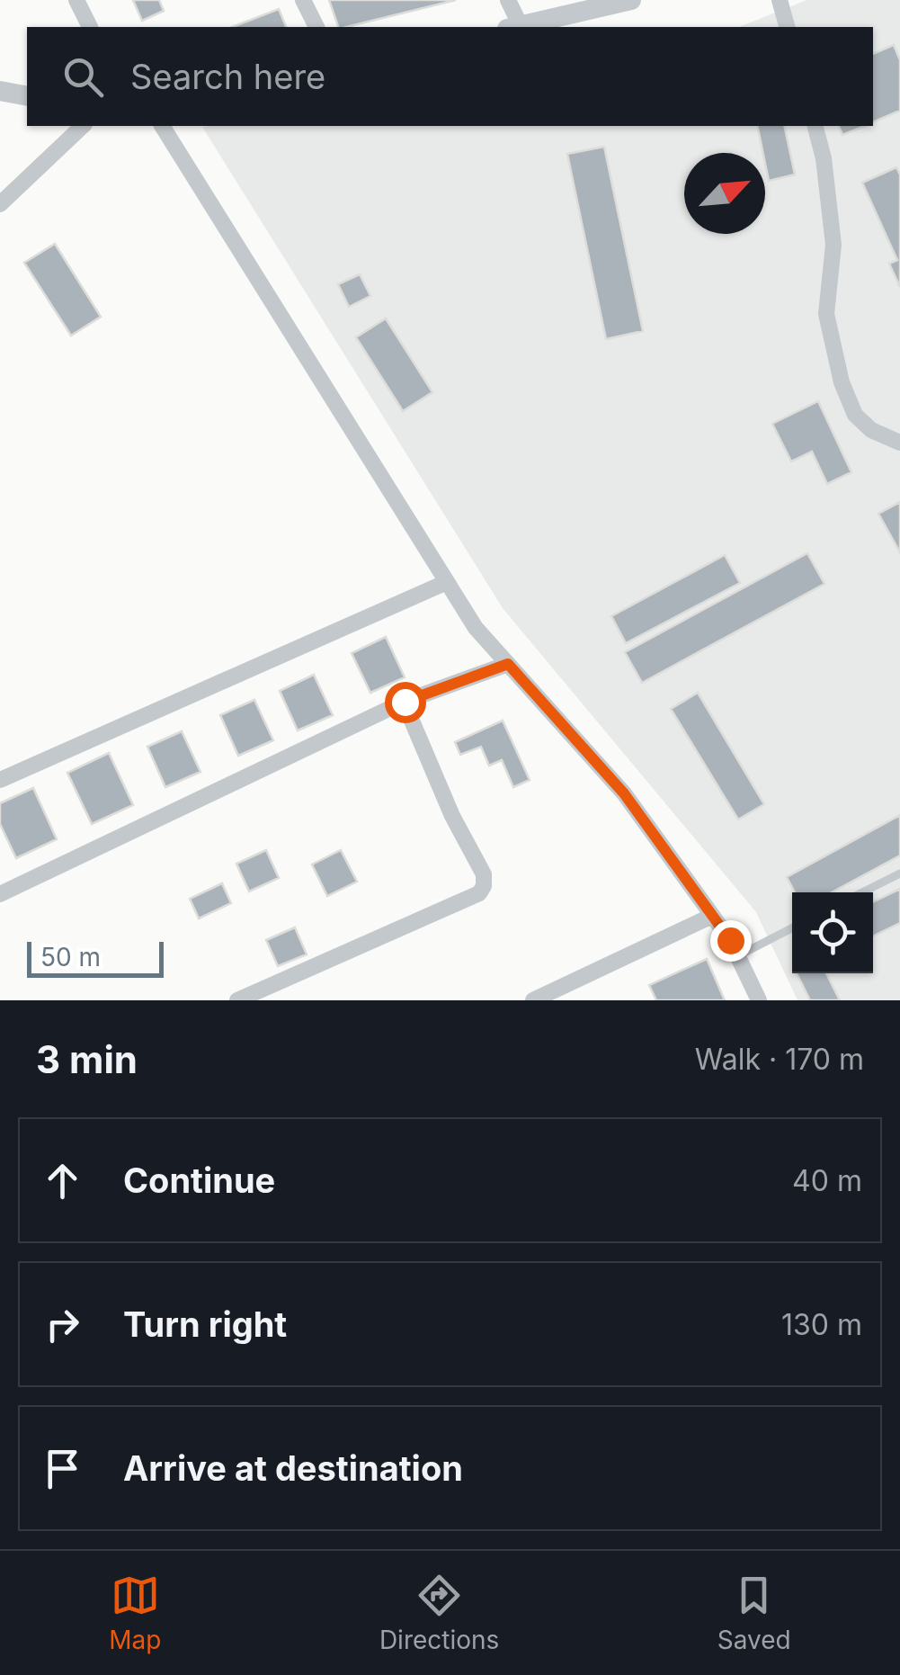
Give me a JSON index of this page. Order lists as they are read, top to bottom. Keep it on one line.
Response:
{"scale_bar":"50 m","north":"top right","page":{"search":"Search here","scale":"50 m","heading":["3 min","Walk · 170 m"],"list":[["Continue","40 m"],["Turn right","130 m"],"Arrive at destination"],"nav":["Map","Directions","Saved"]}}
